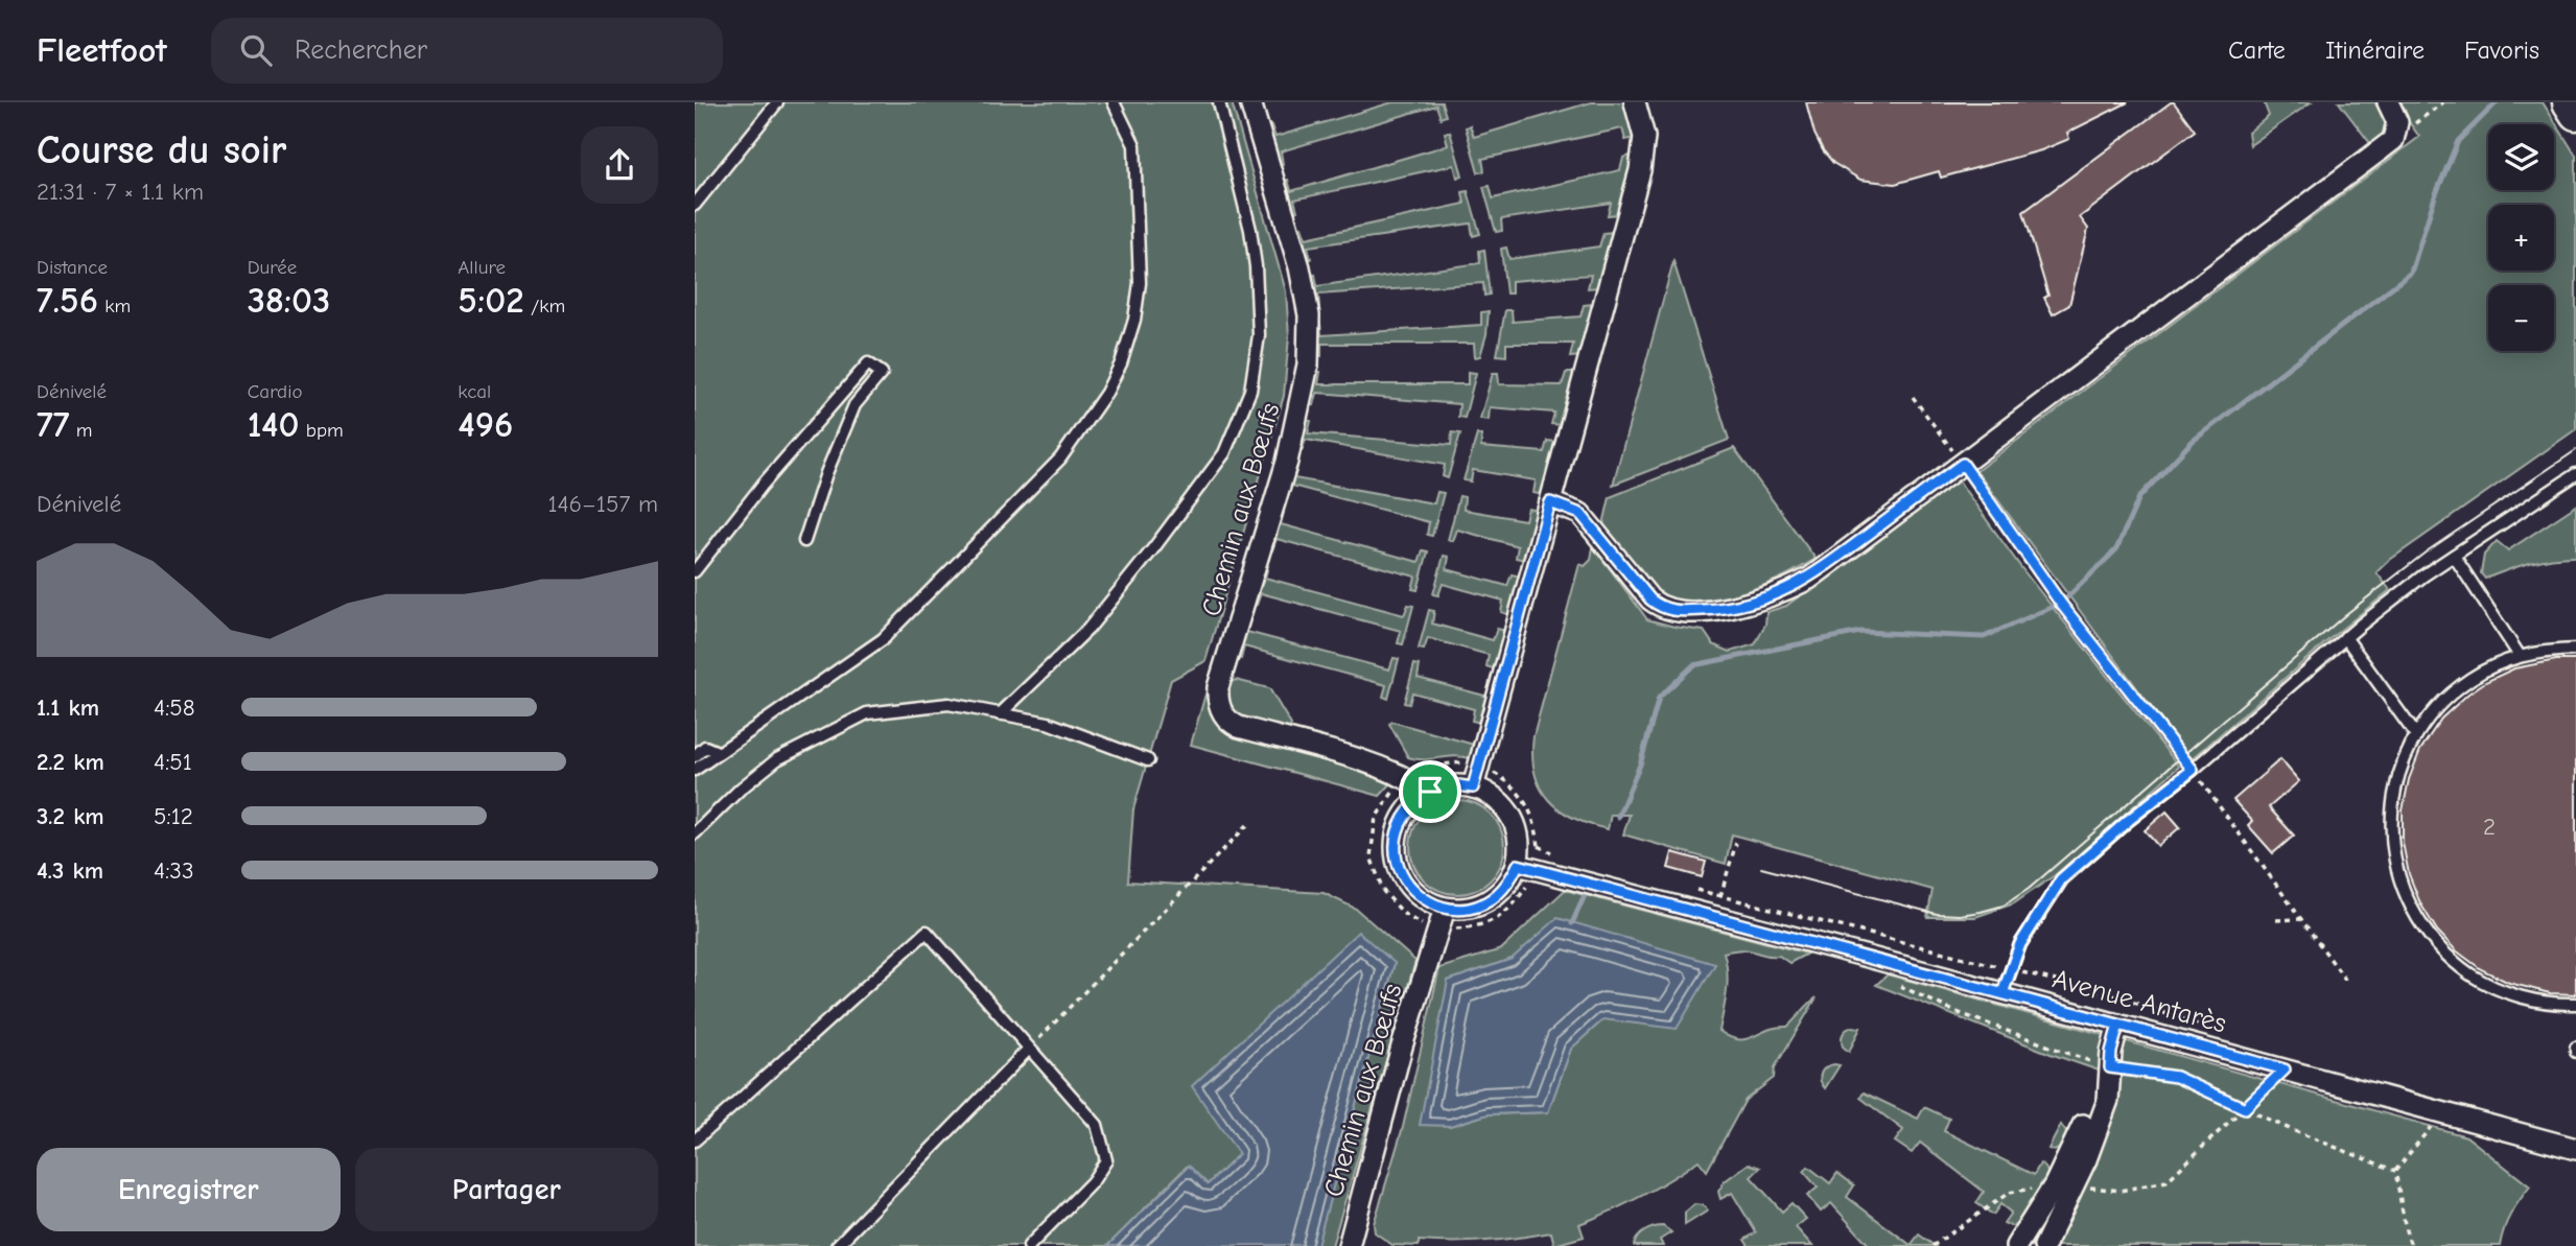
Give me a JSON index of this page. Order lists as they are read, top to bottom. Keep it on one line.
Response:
{"streets":{"street":["Chemin aux Bœufs","Avenue Antarès"]},"crossings":[["Chemin aux Bœufs","Avenue Antarès"]],"house_numbers":["2"],"page":{"header":"Fleetfoot","search":"Rechercher","nav":["Carte","Itinéraire","Favoris"],"heading":["Course du soir","21:31 · 7 × 1.1 km"],"map_buttons":["+","−"],"stats":[["Distance","7.56 km"],["Durée","38:03"],["Allure","5:02 /km"],["Dénivelé","77 m"],["Cardio","140 bpm"],["kcal","496"]],"chart":["Dénivelé","146–157 m"],"list":[{"name":"1.1 km","note":"4:58"},{"name":"2.2 km","note":"4:51"},{"name":"3.2 km","note":"5:12"},{"name":"4.3 km","note":"4:33"}],"buttons":["Enregistrer","Partager"]}}
